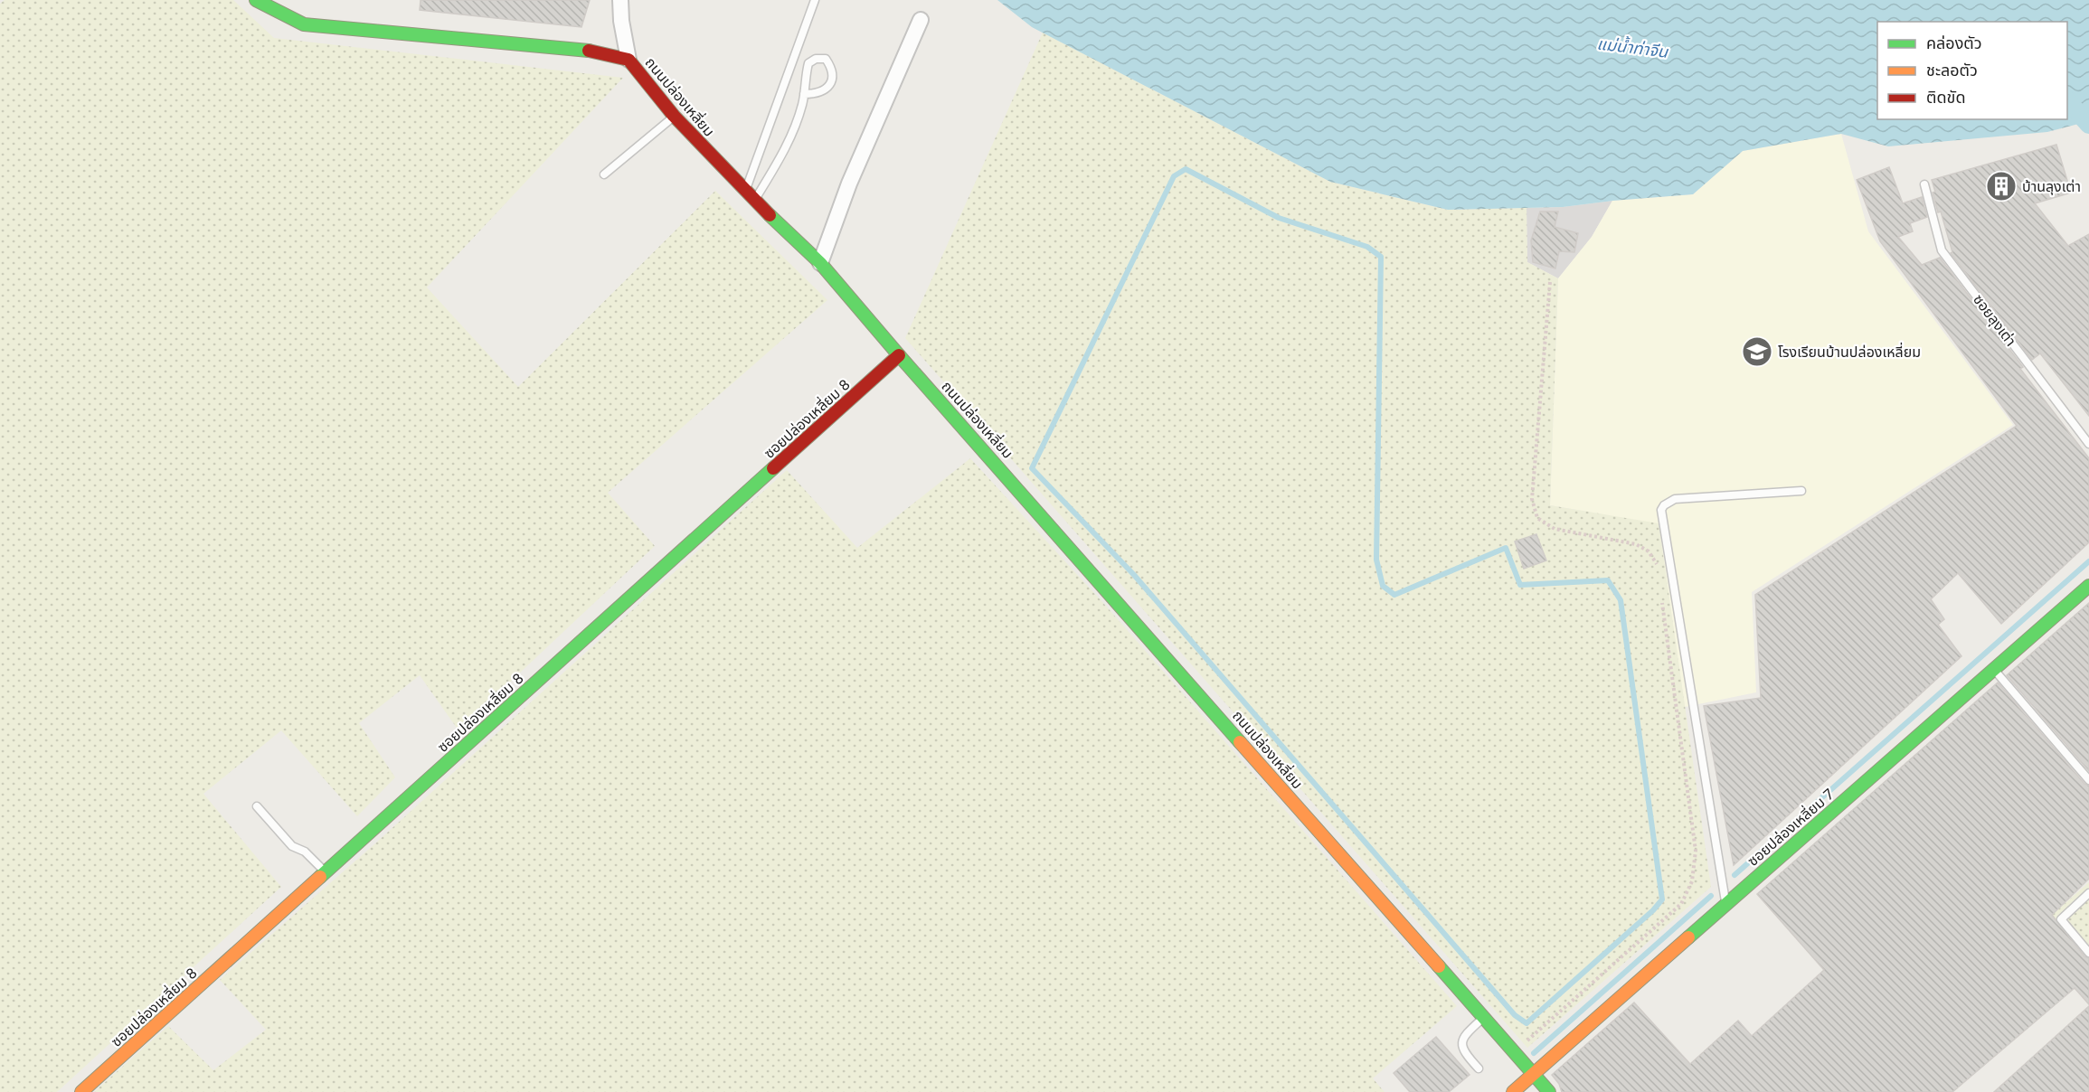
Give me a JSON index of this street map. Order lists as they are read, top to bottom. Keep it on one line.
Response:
{"streets":{"street":["ถนนปล่องเหลี่ยม","ซอยปล่องเหลี่ยม 8","ซอยปล่องเหลี่ยม 7"],"lane":["ซอยลุงเต่า"]},"crossings":[["ถนนปล่องเหลี่ยม","ซอยปล่องเหลี่ยม 8"],["ถนนปล่องเหลี่ยม","ซอยปล่องเหลี่ยม 7"]],"water":["แม่น้ำท่าจีน"],"places":{"building":["บ้านลุงเต่า"],"school or university":["โรงเรียนบ้านปล่องเหลี่ยม"]},"legend":["คล่องตัว","ชะลอตัว","ติดขัด"]}
